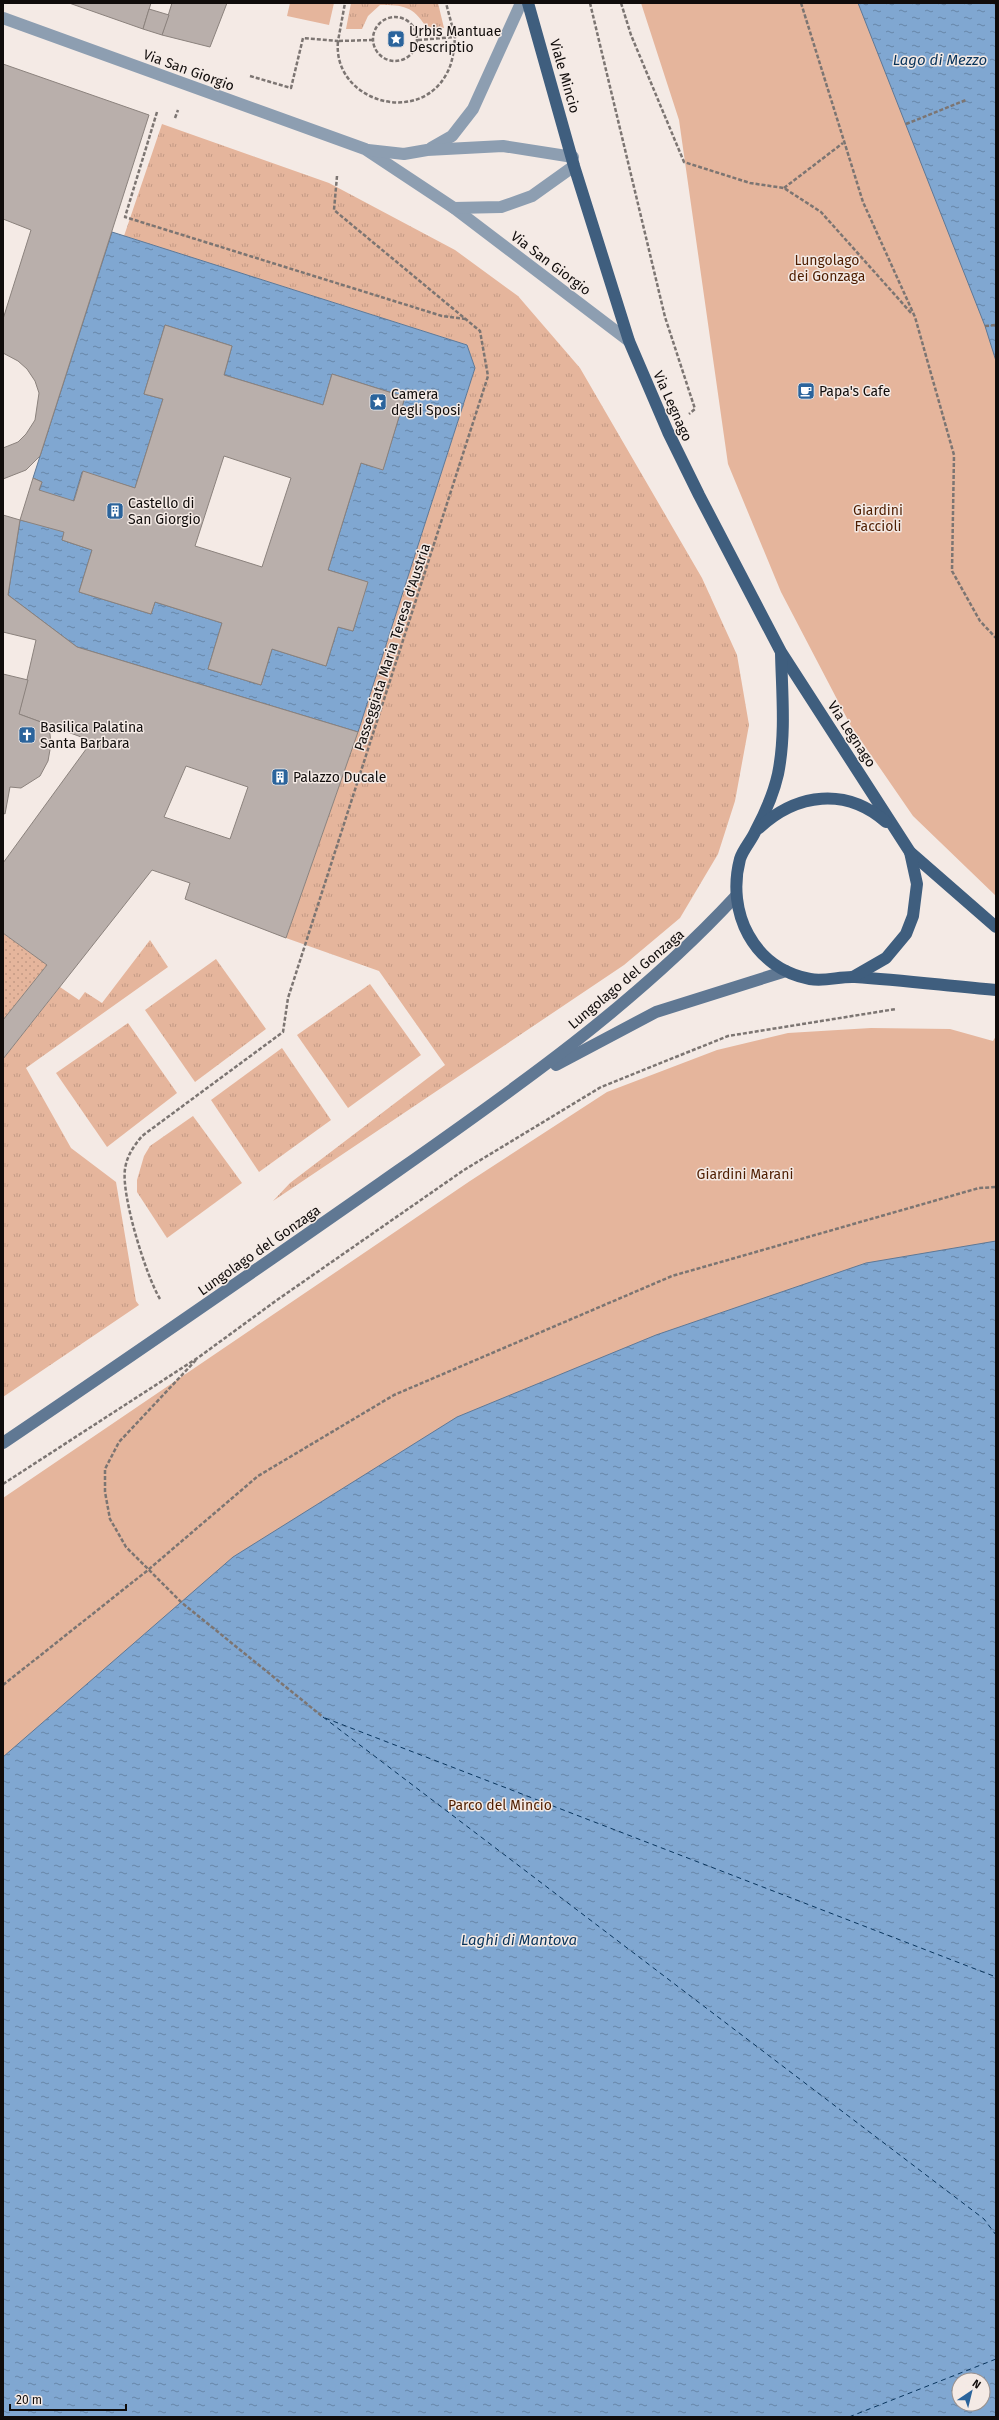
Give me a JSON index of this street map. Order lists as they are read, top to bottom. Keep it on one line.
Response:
{"streets":{"main road":["Viale Mincio","Via Legnago","Lungolago del Gonzaga"],"street":["Via San Giorgio"],"path":["Passeggiata Maria Teresa d'Austria"]},"crossings":[["Via San Giorgio","Viale Mincio"],["Via San Giorgio","Via Legnago"],["Viale Mincio","Via Legnago"],["Via Legnago","Lungolago del Gonzaga"]],"water":["Lago di Mezzo","Laghi di Mantova"],"parks":["Lungolago dei Gonzaga","Giardini Faccioli","Giardini Marani","Parco del Mincio"],"places":{"place":["Urbis Mantuae Descriptio","Camera degli Sposi"],"cafe":["Papa's Cafe"],"building":["Castello di San Giorgio","Palazzo Ducale"],"church":["Basilica Palatina Santa Barbara"]},"scale_bar":"20 m","north":"top right"}
